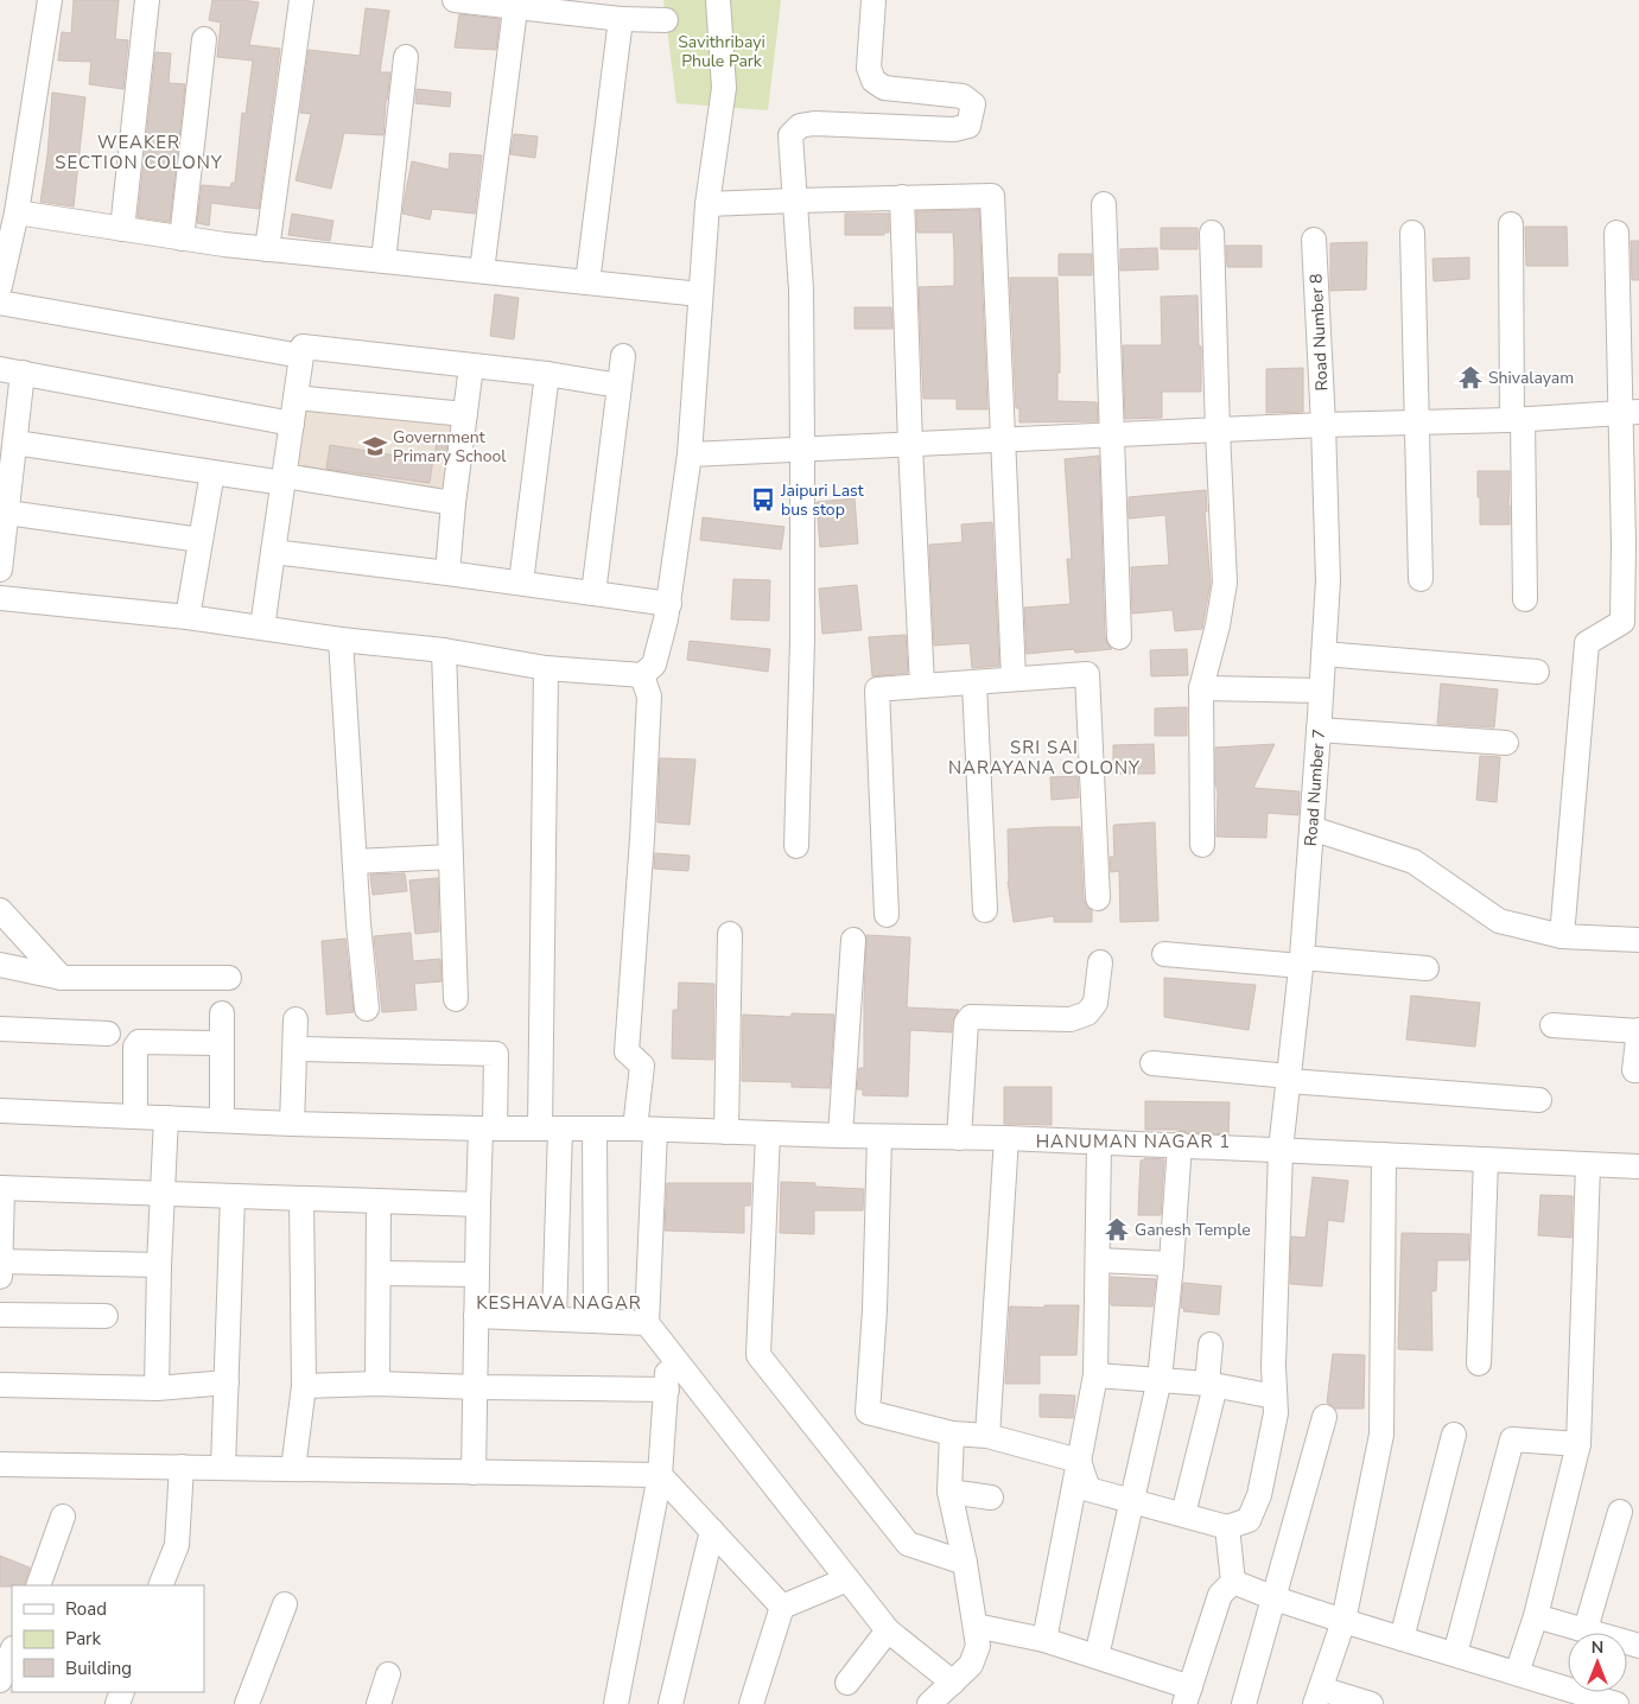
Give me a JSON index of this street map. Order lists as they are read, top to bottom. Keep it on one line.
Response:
{"streets":{"street":["Road Number 8","Road Number 7"]},"crossings":[["Road Number 8","Road Number 7"]],"districts":["WEAKER SECTION COLONY","SRI SAI NARAYANA COLONY","HANUMAN NAGAR 1","KESHAVA NAGAR"],"parks":["Savithribayi Phule Park"],"places":{"temple":["Shivalayam","Ganesh Temple"],"school or university":["Government Primary School"],"bus stop":["Jaipuri Last bus stop"]},"legend":["Road","Park","Building"],"north":"top"}
